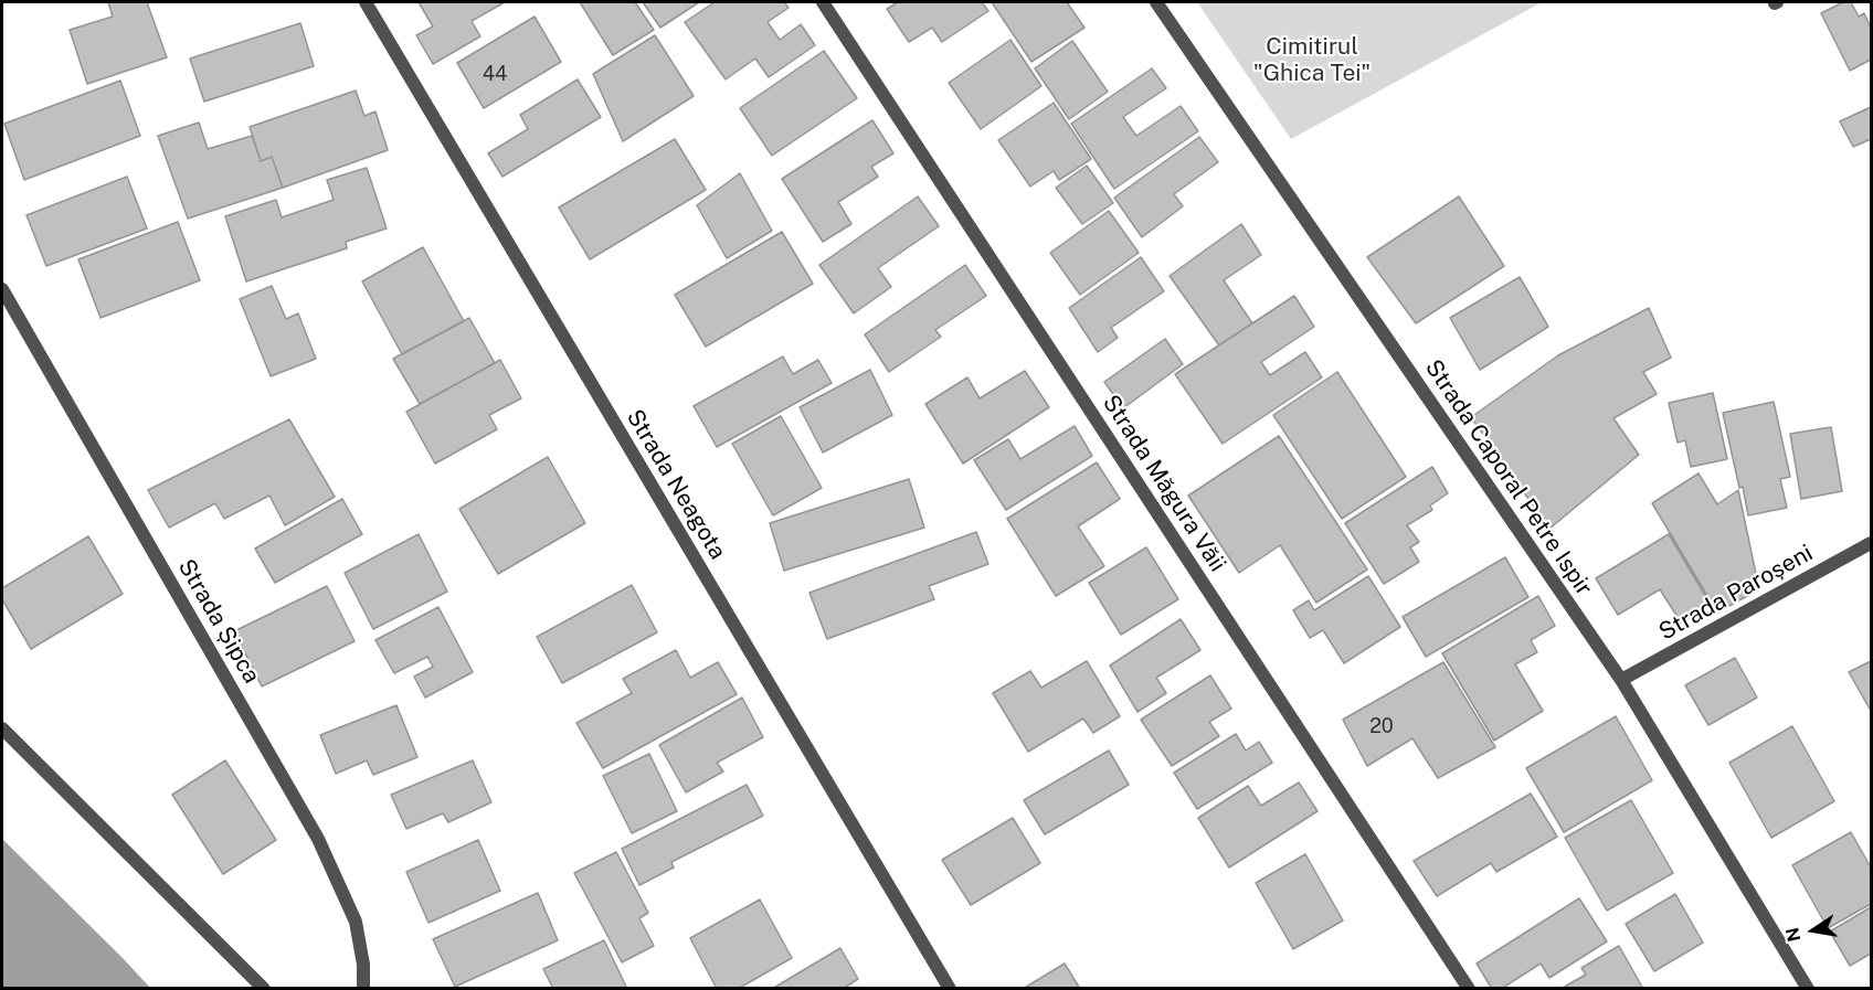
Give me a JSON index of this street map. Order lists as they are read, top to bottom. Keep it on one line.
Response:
{"streets":{"street":["Strada Caporal Petre Ispir","Strada Măgura Văii","Strada Neagota","Strada Paroșeni","Strada Șipca"]},"crossings":[["Strada Caporal Petre Ispir","Strada Paroșeni"]],"parks":["Cimitirul \"Ghica Tei\""],"house_numbers":["44","20"],"north":"left"}
